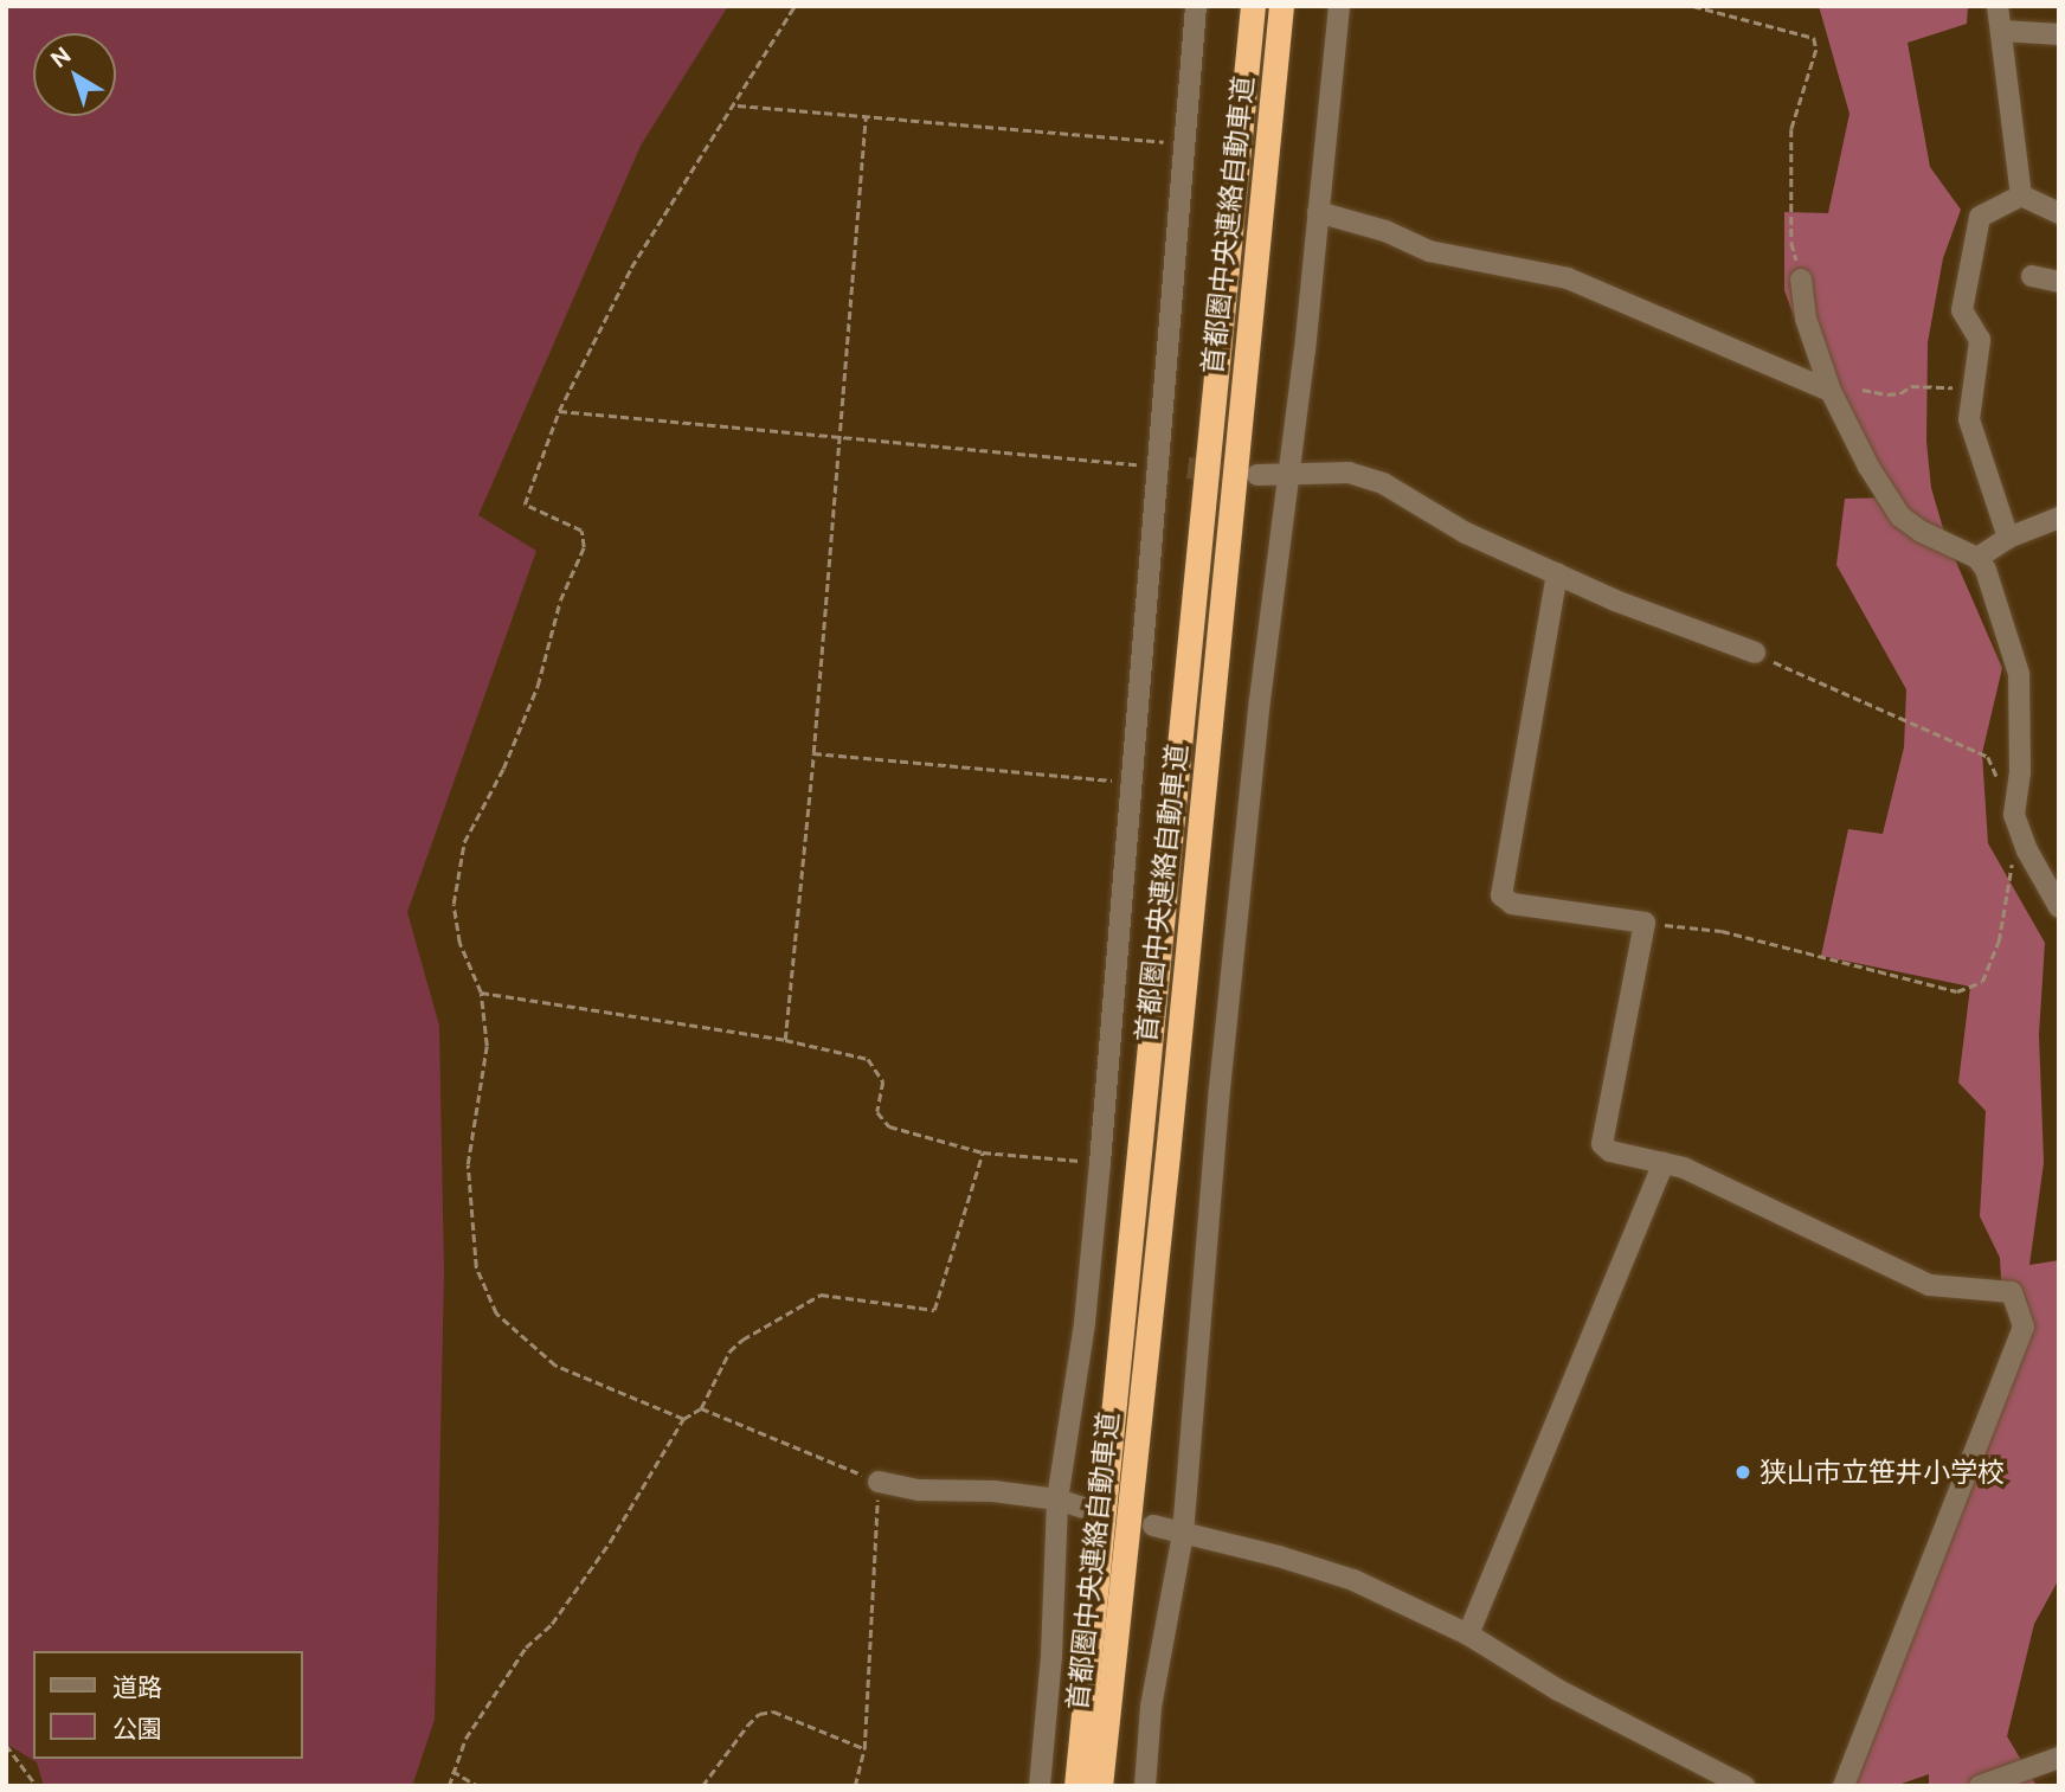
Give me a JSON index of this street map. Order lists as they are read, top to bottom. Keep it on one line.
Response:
{"streets":{"highway":["首都圏中央連絡自動車道"]},"places":["狭山市立笹井小学校"],"legend":["道路","公園"],"north":"top left"}
